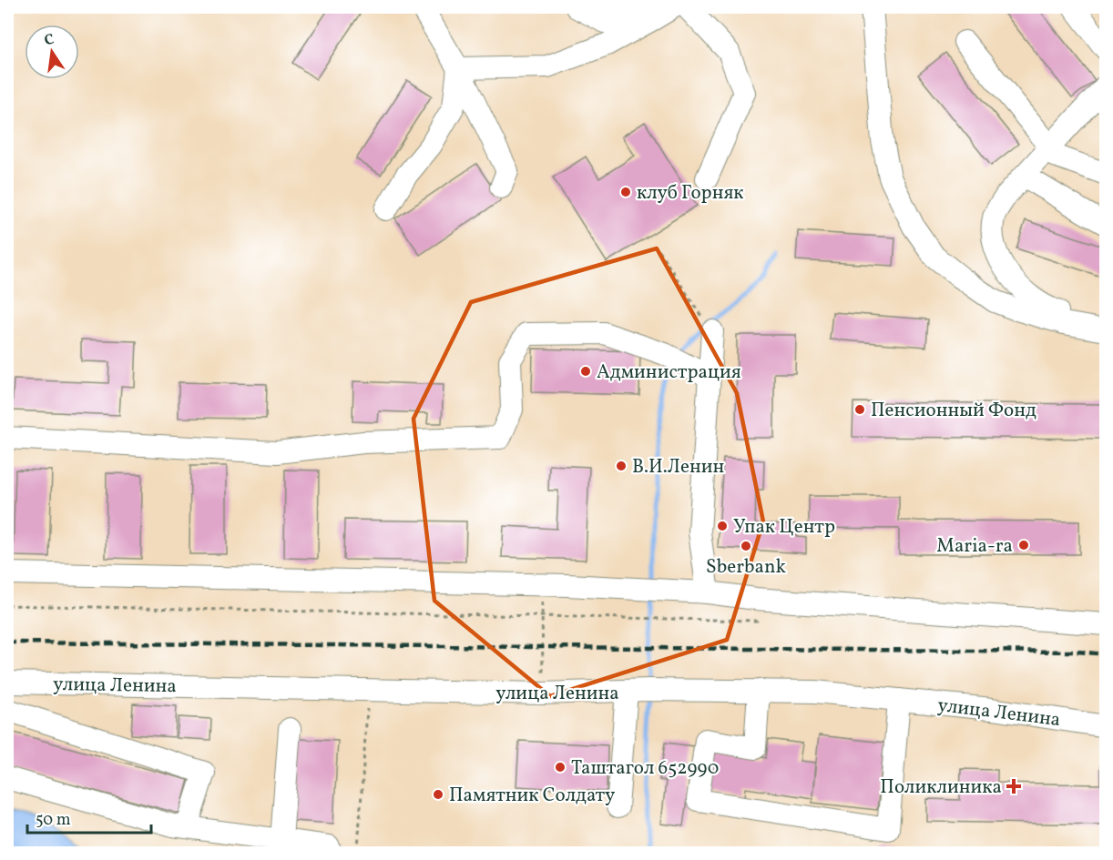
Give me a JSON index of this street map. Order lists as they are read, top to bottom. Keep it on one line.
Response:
{"streets":{"street":["улица Ленина"]},"places":{"other":["клуб Горняк","Администрация","Пенсионный Фонд","В.И.Ленин","Упак Центр","Maria-ra","Sberbank","Таштагол 652990","Памятник Солдату"],"health":["Поликлиника"]},"scale_bar":"50 m","north":"top"}
